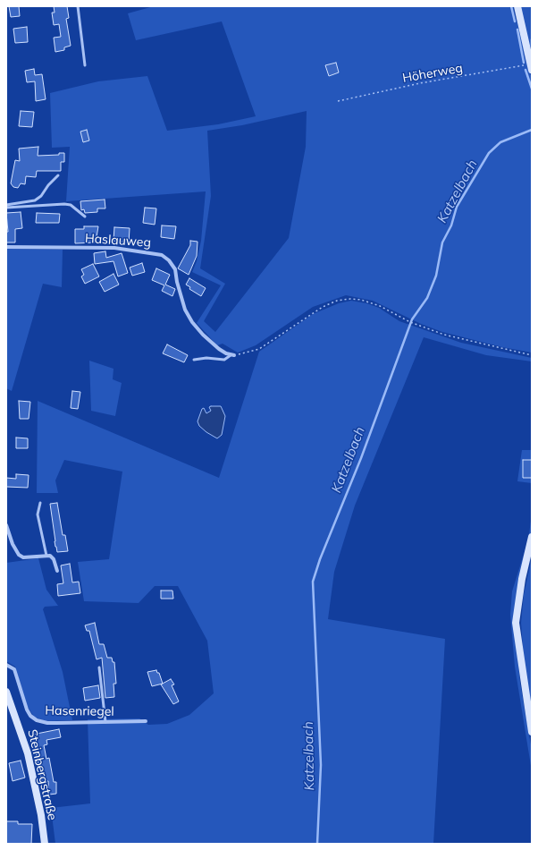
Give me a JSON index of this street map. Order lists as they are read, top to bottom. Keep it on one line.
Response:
{"streets":{"street":["Haslauweg","Hasenriegel","Steinbergstraße"],"path":["Höherweg"]},"water":["Katzelbach"]}
